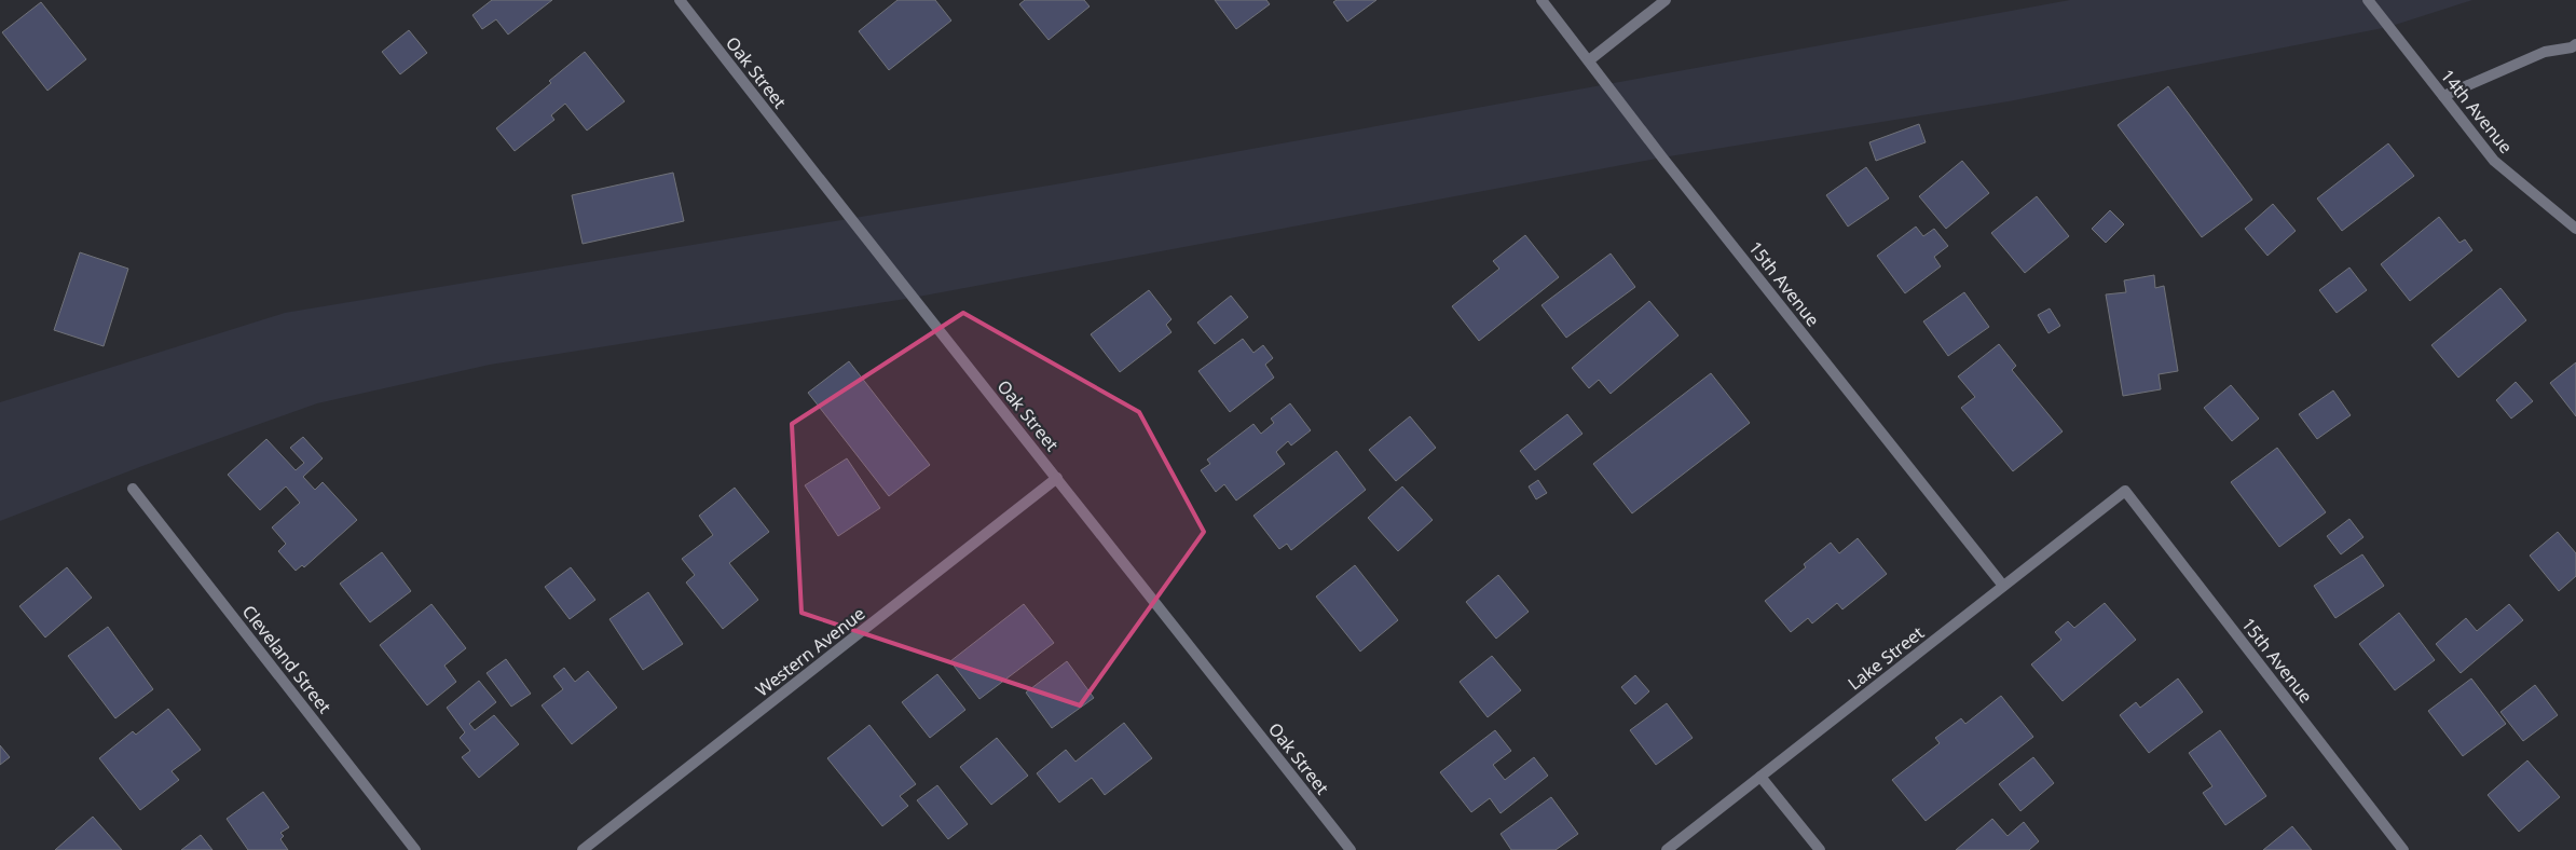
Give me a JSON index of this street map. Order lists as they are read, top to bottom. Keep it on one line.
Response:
{"streets":{"street":["Oak Street","14th Avenue","15th Avenue","Western Avenue","Lake Street","Cleveland Street"]},"crossings":[["Oak Street","Western Avenue"],["15th Avenue","Lake Street"]]}
